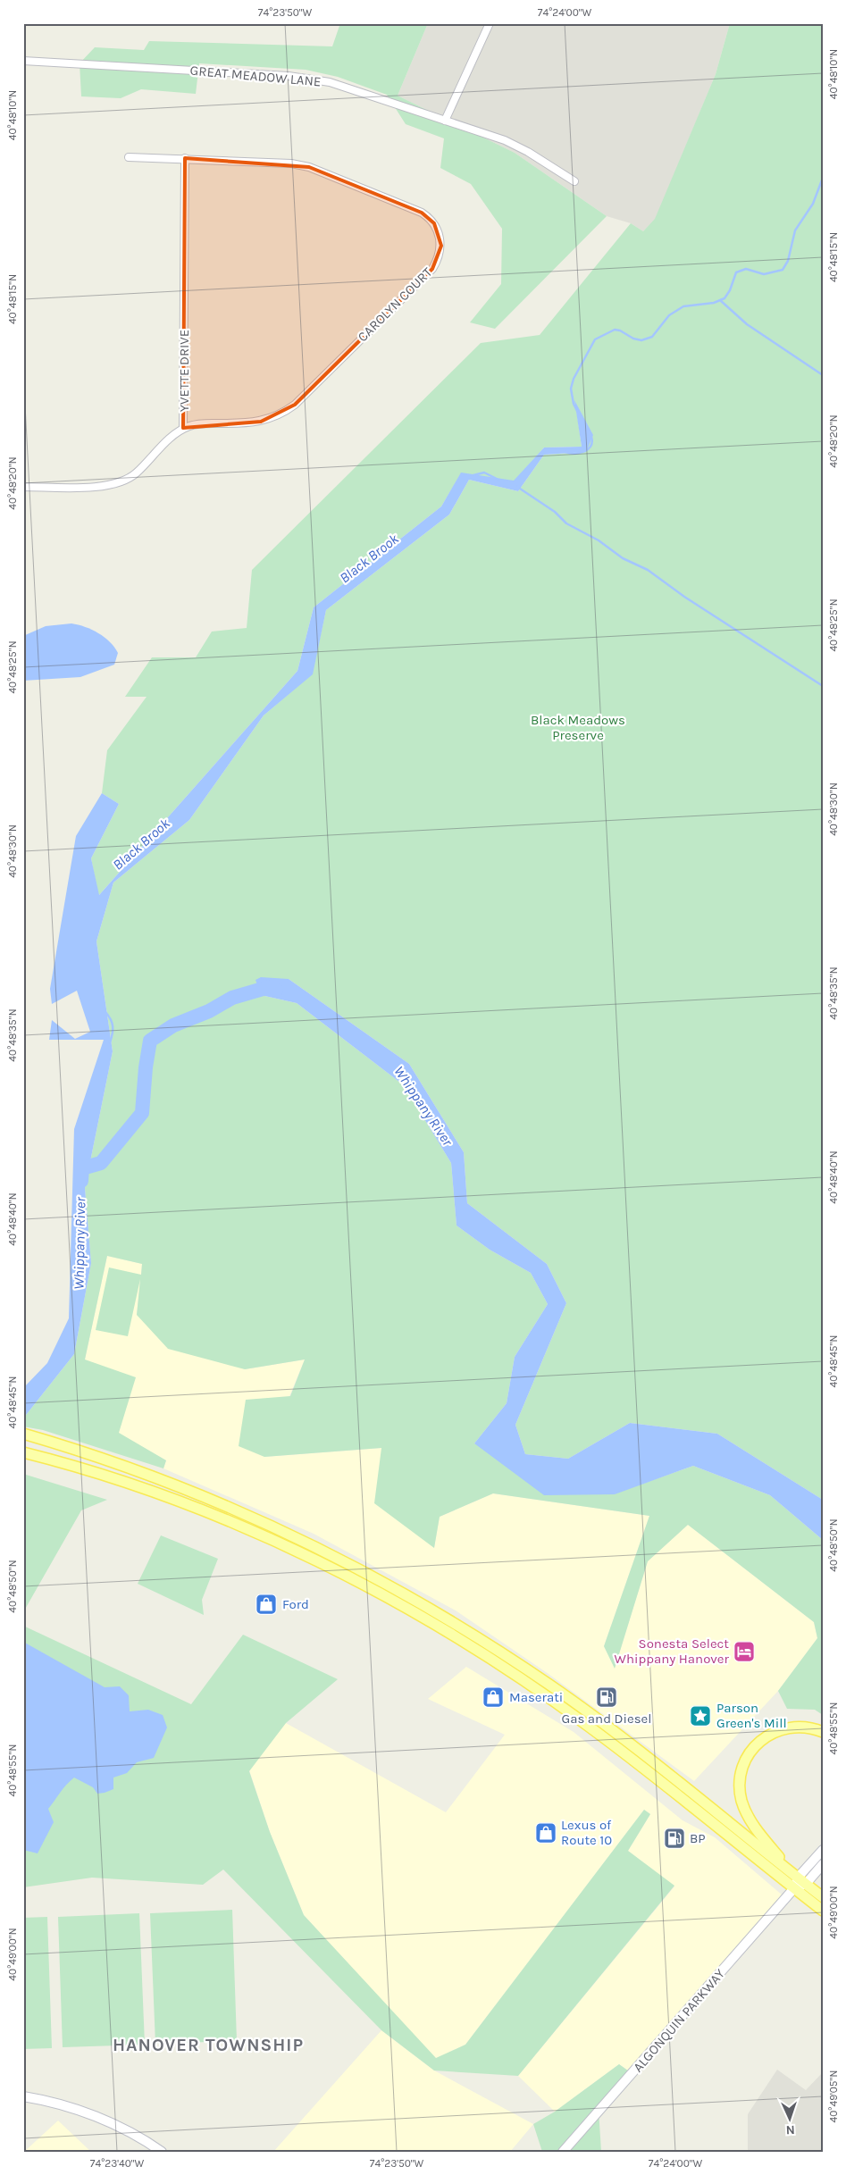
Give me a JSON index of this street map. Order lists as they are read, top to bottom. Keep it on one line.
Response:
{"streets":{"street":["GREAT MEADOW LANE","CAROLYN COURT","YVETTE DRIVE","ALGONQUIN PARKWAY"]},"crossings":[["CAROLYN COURT","YVETTE DRIVE"]],"districts":["HANOVER TOWNSHIP"],"water":["Black Brook","Whippany River"],"parks":["Black Meadows Preserve"],"places":{"shop":["Ford","Maserati","Lexus of Route 10"],"hotel":["Sonesta Select Whippany Hanover"],"fuel station":["Gas and Diesel","BP"],"place":["Parson Green's Mill"]},"north":"bottom","coordinates":["74°23'50\"W","74°24'00\"W","40°48'10\"N","40°48'15\"N","40°48'20\"N","40°48'25\"N","40°48'30\"N","40°48'35\"N","40°48'40\"N","40°48'45\"N","40°48'50\"N","40°48'55\"N","40°49'00\"N","40°49'05\"N","74°23'40\"W"]}
